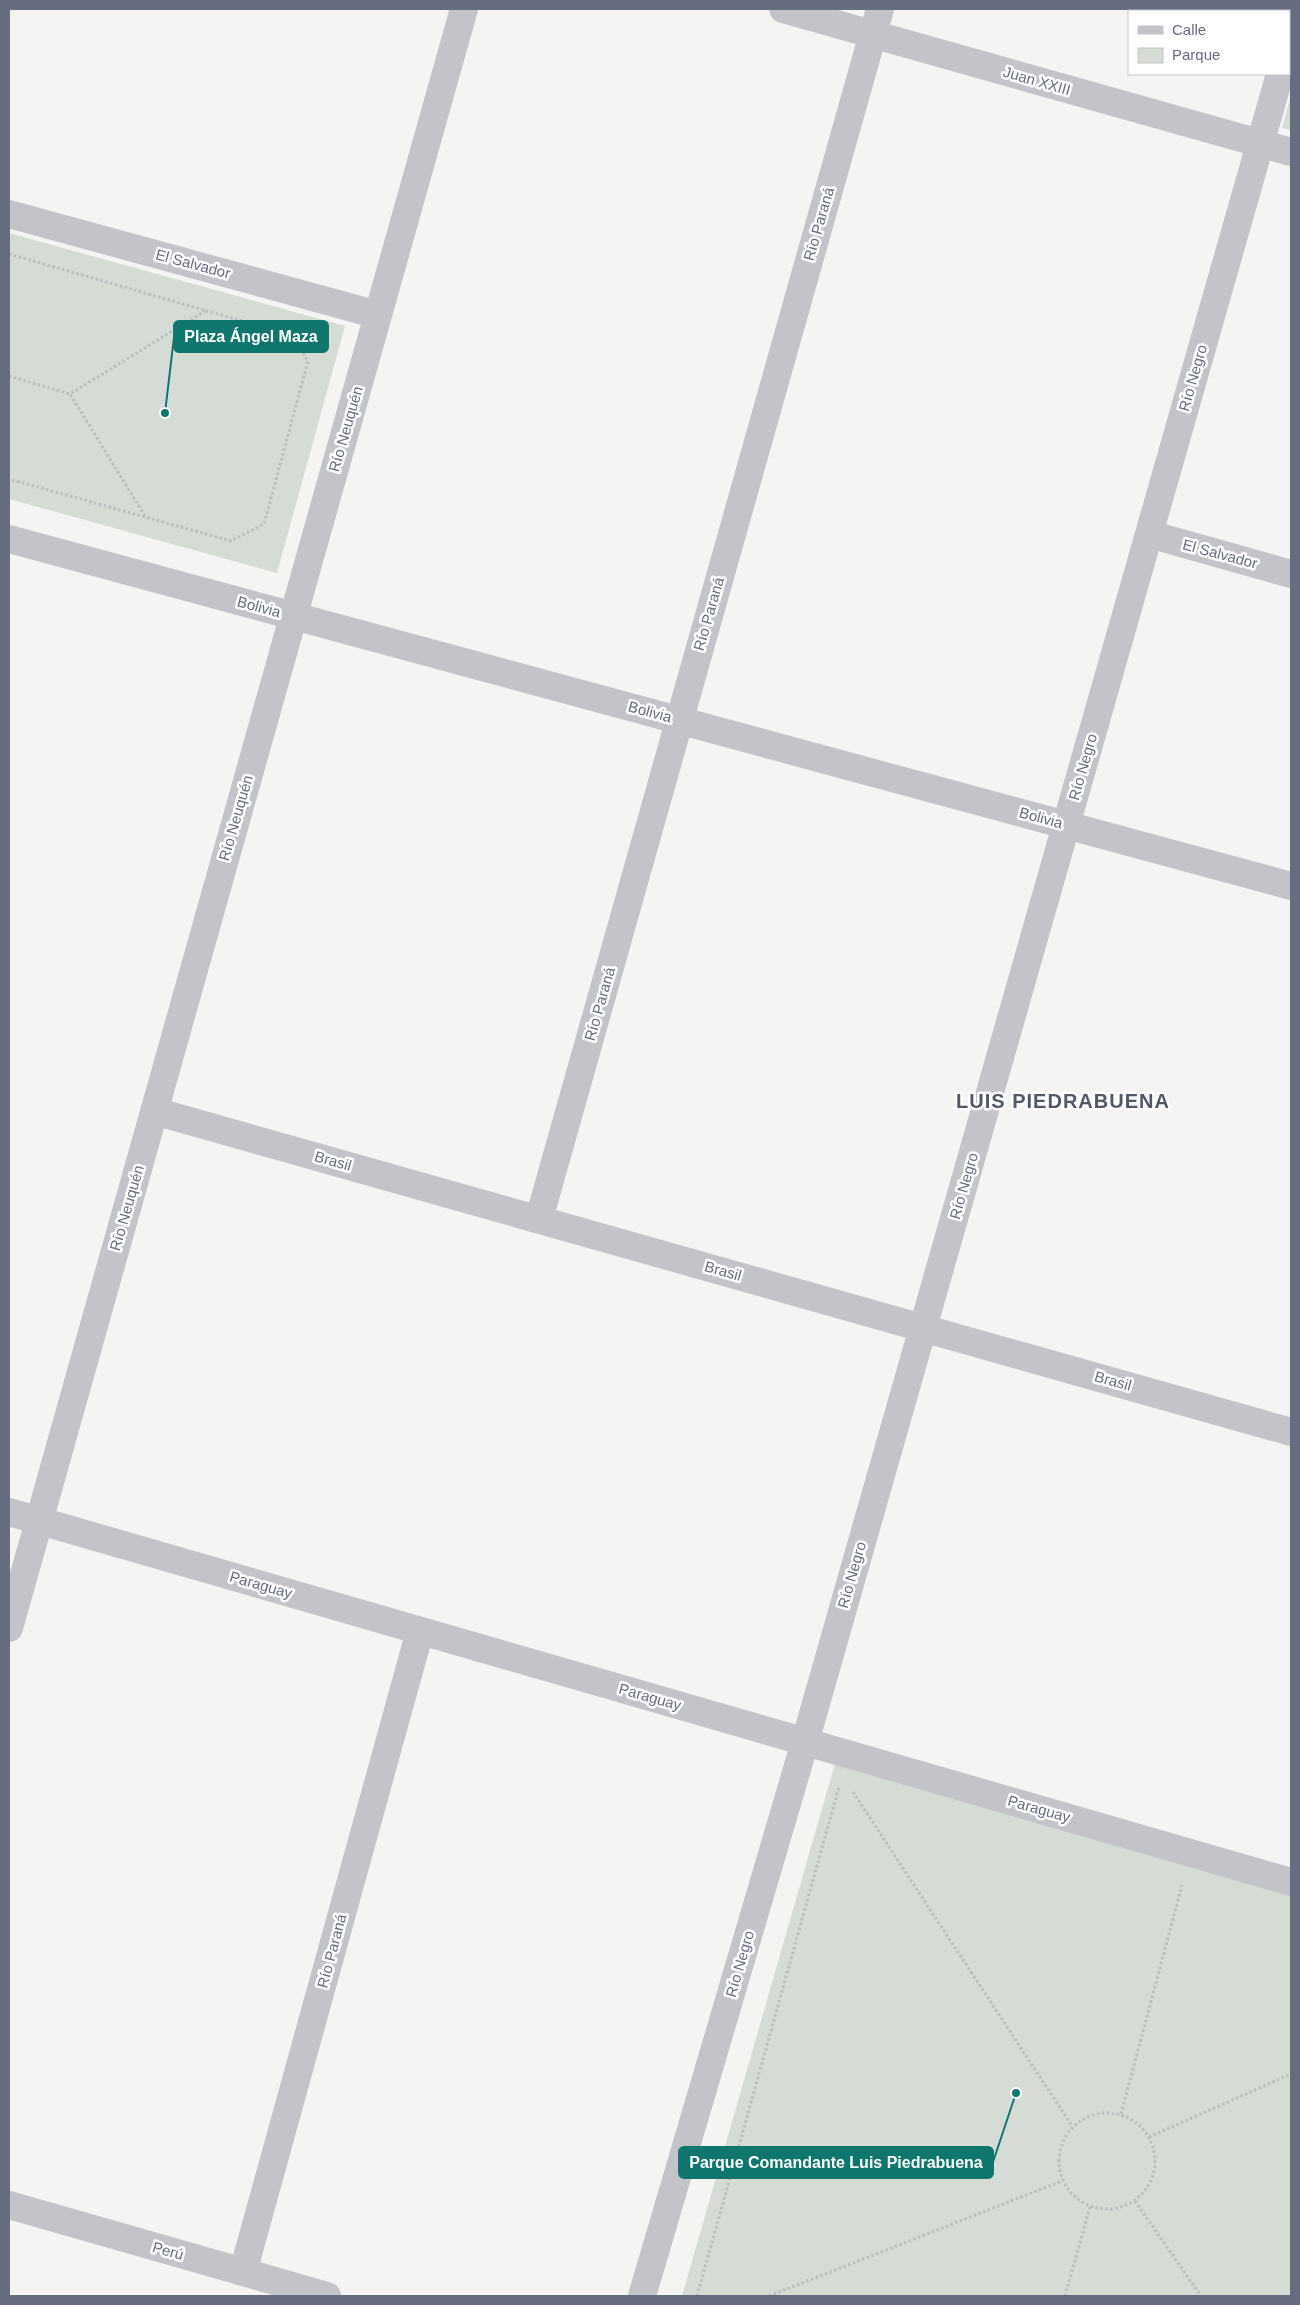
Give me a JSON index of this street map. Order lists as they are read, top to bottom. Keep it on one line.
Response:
{"streets":{"street":["Juan XXIII","Río Paraná","El Salvador","Río Negro","Río Neuquén","Bolivia","Brasil","Paraguay","Perú"]},"crossings":[["Juan XXIII","Río Paraná"],["Juan XXIII","Río Negro"],["Río Paraná","Bolivia"],["Río Paraná","Brasil"],["Río Paraná","Paraguay"],["Río Paraná","Perú"],["El Salvador","Río Negro"],["El Salvador","Río Neuquén"],["Río Negro","Bolivia"],["Río Negro","Brasil"],["Río Negro","Paraguay"],["Río Neuquén","Bolivia"],["Río Neuquén","Brasil"],["Río Neuquén","Paraguay"]],"districts":["LUIS PIEDRABUENA"],"places":["Plaza Ángel Maza","Parque Comandante Luis Piedrabuena"],"legend":["Calle","Parque"]}
